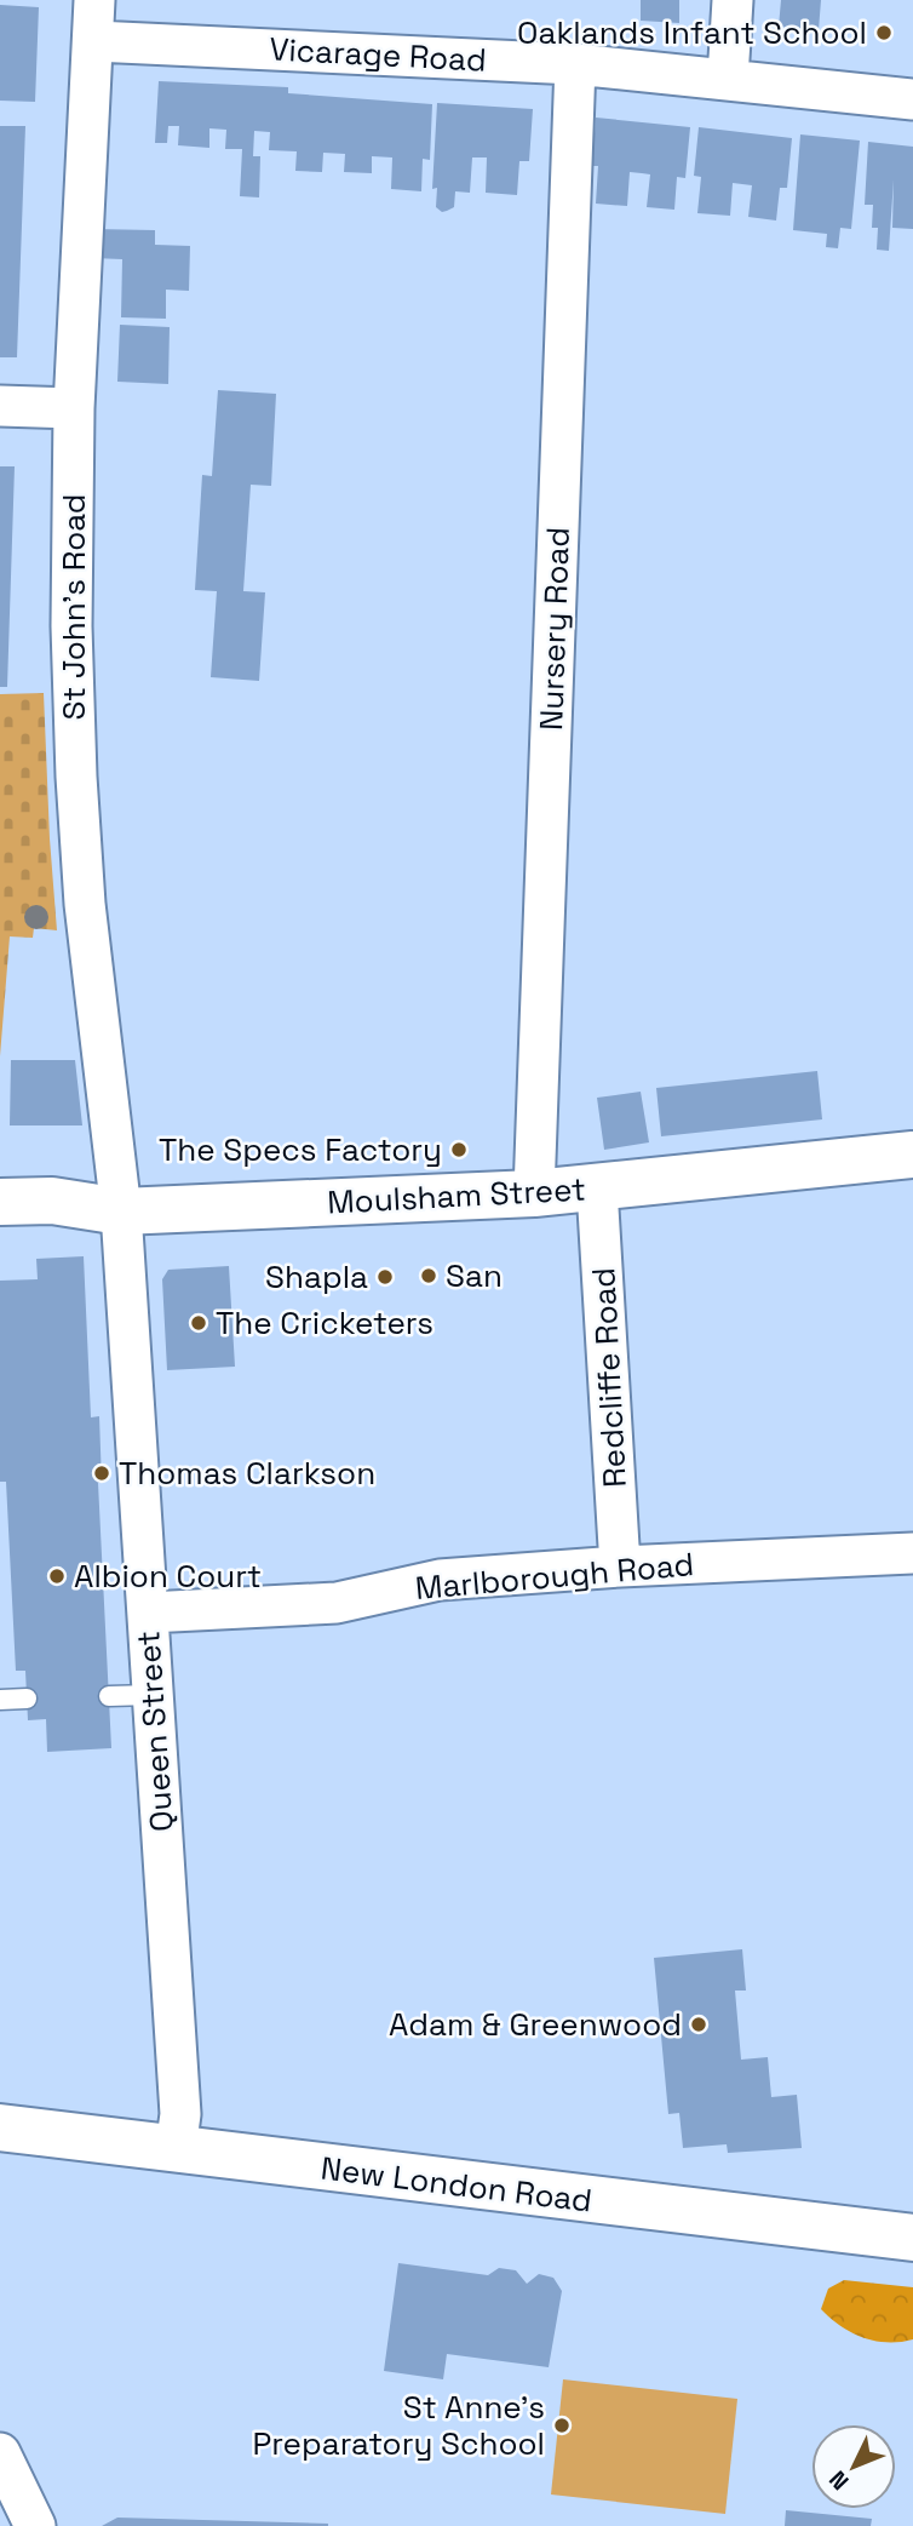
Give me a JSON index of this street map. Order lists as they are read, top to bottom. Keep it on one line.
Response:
{"streets":{"street":["Vicarage Road","St John's Road","Nursery Road","Moulsham Street","Redcliffe Road","Marlborough Road","Queen Street","New London Road"]},"crossings":[["Vicarage Road","St John's Road"],["Vicarage Road","Nursery Road"],["St John's Road","Moulsham Street"],["St John's Road","Queen Street"],["Nursery Road","Moulsham Street"],["Moulsham Street","Redcliffe Road"],["Moulsham Street","Queen Street"],["Redcliffe Road","Marlborough Road"],["Marlborough Road","Queen Street"],["Queen Street","New London Road"]],"places":["Oaklands Infant School","The Specs Factory","San","Shapla","The Cricketers","Thomas Clarkson","Albion Court","Adam & Greenwood","St Anne’s Preparatory School"],"north":"bottom left"}
